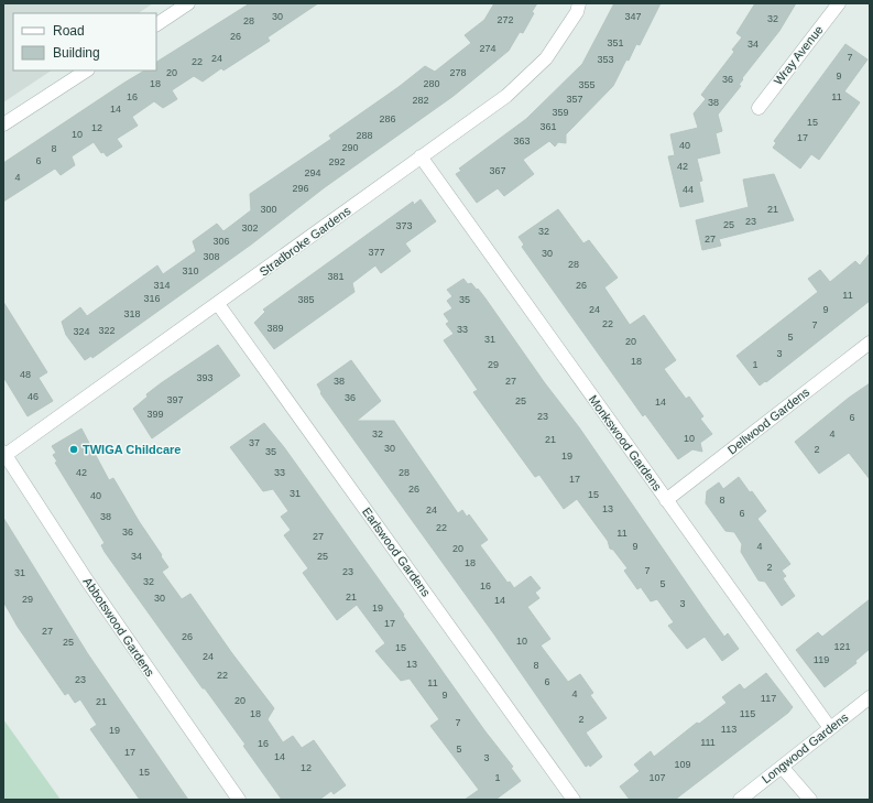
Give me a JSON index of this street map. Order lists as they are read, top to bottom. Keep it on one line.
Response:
{"streets":{"street":["Wray Avenue","Stradbroke Gardens","Dellwood Gardens","Monkswood Gardens","Earlswood Gardens","Abbotswood Gardens","Longwood Gardens"]},"crossings":[["Stradbroke Gardens","Monkswood Gardens"],["Stradbroke Gardens","Earlswood Gardens"],["Stradbroke Gardens","Abbotswood Gardens"],["Dellwood Gardens","Monkswood Gardens"],["Monkswood Gardens","Longwood Gardens"]],"places":["TWIGA Childcare"],"house_numbers":["30","347","32","272","28","26","351","34","274","7","24","353","22","20","278","9","36","18","280","355","16","11","357","282","38","14","359","286","15","361","12","10","288","17","363","40","290","8","6","292","42","367","294","4","296","44","300","21","23","25","373","302","32","27","306","377","30","308","28","310","381","314","26","11","316","385","35","24","9","318","22","7","389","33","322","324","5","31","20","3","18","29","1","48","393","38","27","46","36","397","25","14","399","23","6","32","4","10","21","37","30","2","35","19","42","33","28","17","26","31","15","40","8","13","24","6","38","22","36","11","27","9","4","20","34","25","18","2","7","23","31","32","5","16","21","30","29","14","3","19","17","27","26","10","25","121","15","24","119","13","8","22","23","6","11","4","9","117","20","21","18","115","2","7","113","19","111","16","5","17","14","3","109","12","15","1","107"],"legend":["Road","Building"]}
